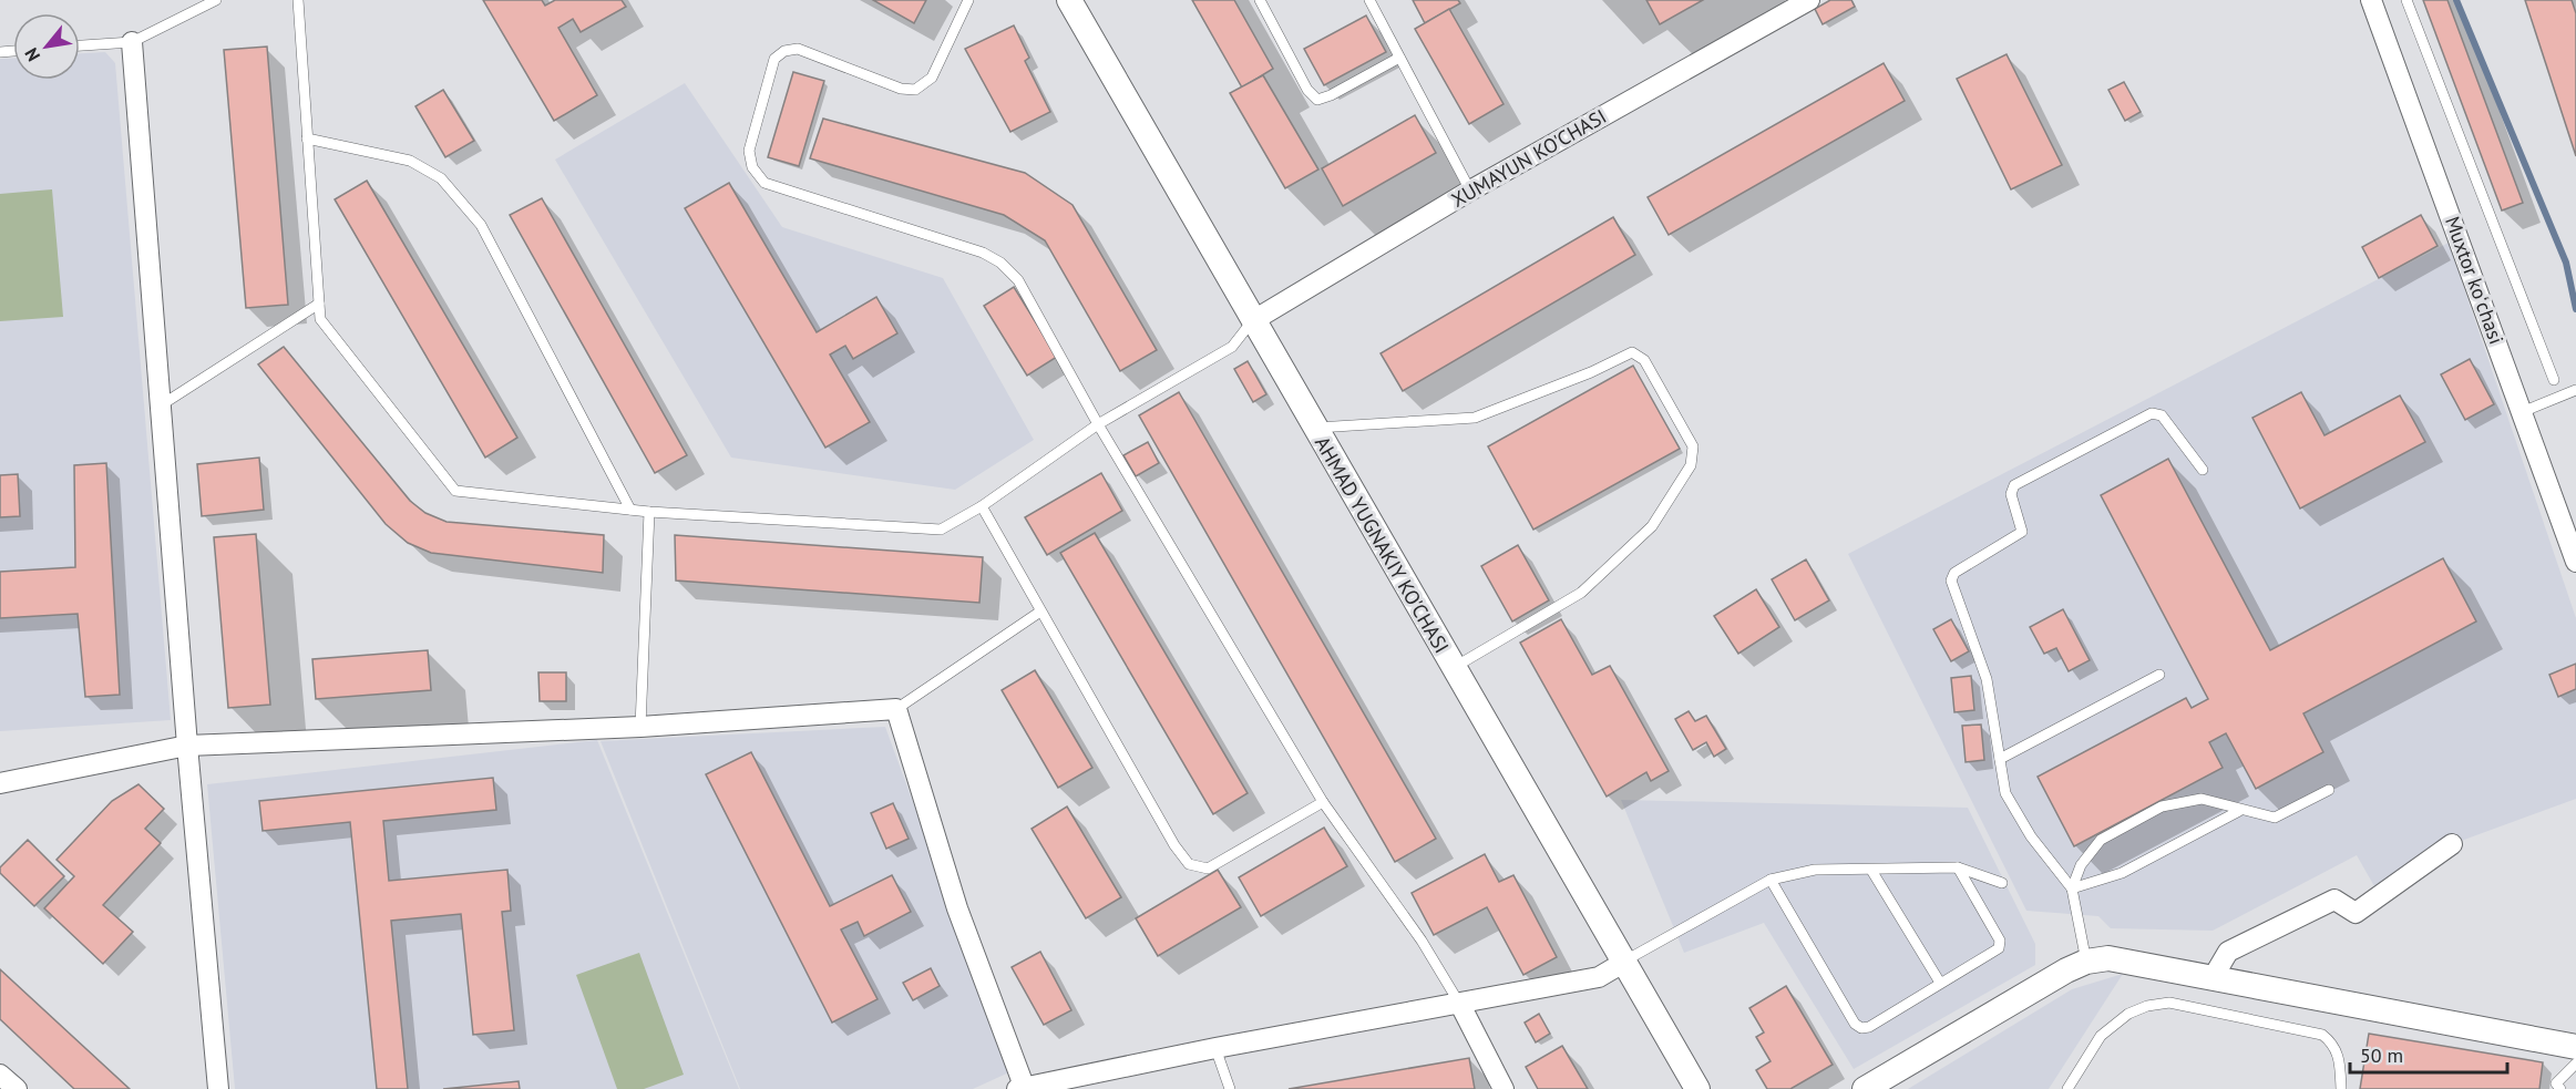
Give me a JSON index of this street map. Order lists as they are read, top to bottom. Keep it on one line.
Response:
{"streets":{"street":["XUMAYUN KO'CHASI","Muxtor koʻchasi","AHMAD YUGNAKIY KO'CHASI"]},"crossings":[["XUMAYUN KO'CHASI","AHMAD YUGNAKIY KO'CHASI"]],"scale_bar":"50 m","north":"bottom left"}
